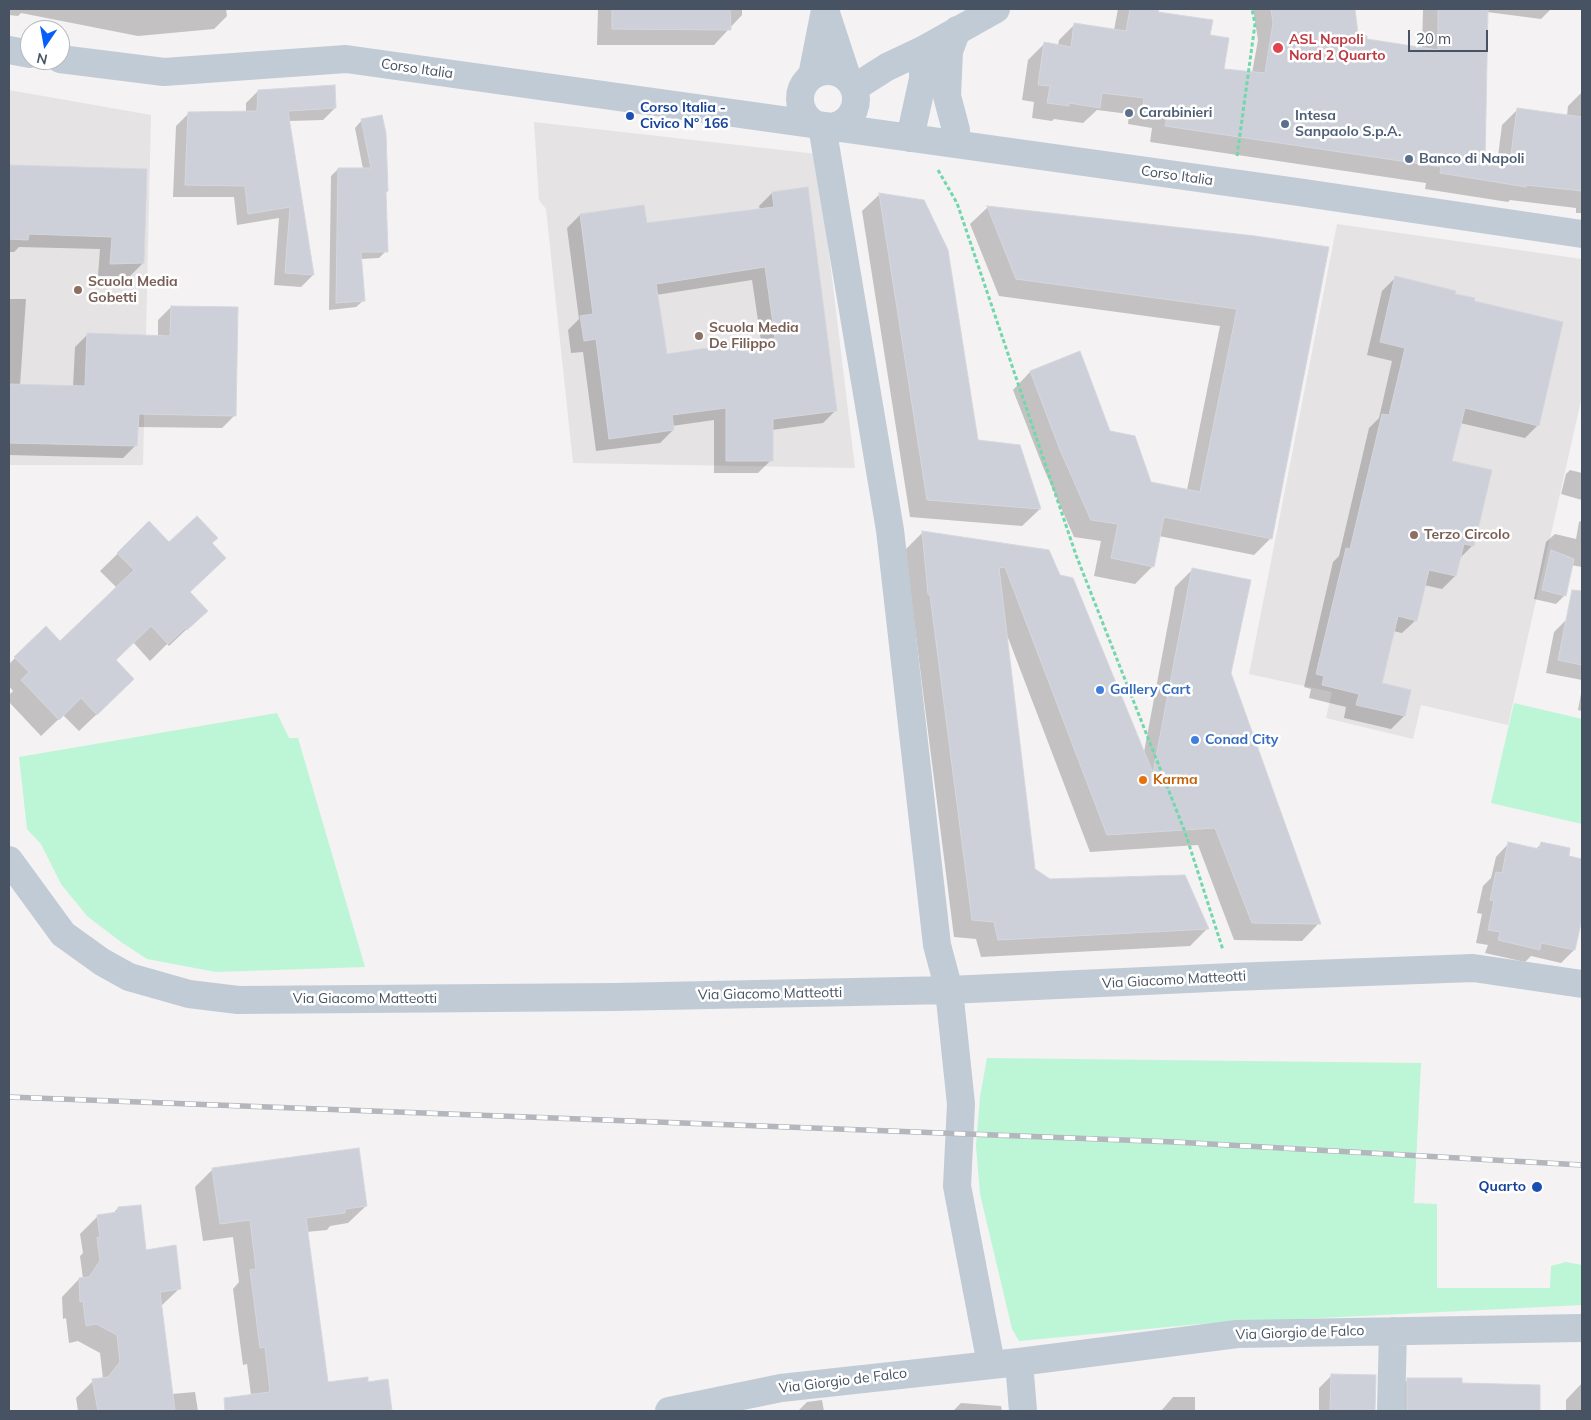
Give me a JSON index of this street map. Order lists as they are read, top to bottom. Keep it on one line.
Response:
{"streets":{"street":["Corso Italia","Via Giacomo Matteotti","Via Giorgio de Falco"]},"places":["ASL Napoli Nord 2 Quarto","Carabinieri","Corso Italia - Civico N° 166","Intesa Sanpaolo S.p.A.","Banco di Napoli","Scuola Media Gobetti","Scuola Media De Filippo","Terzo Circolo","Gallery Cart","Conad City","Karma","Quarto"],"scale_bar":"20 m","north":"bottom"}
